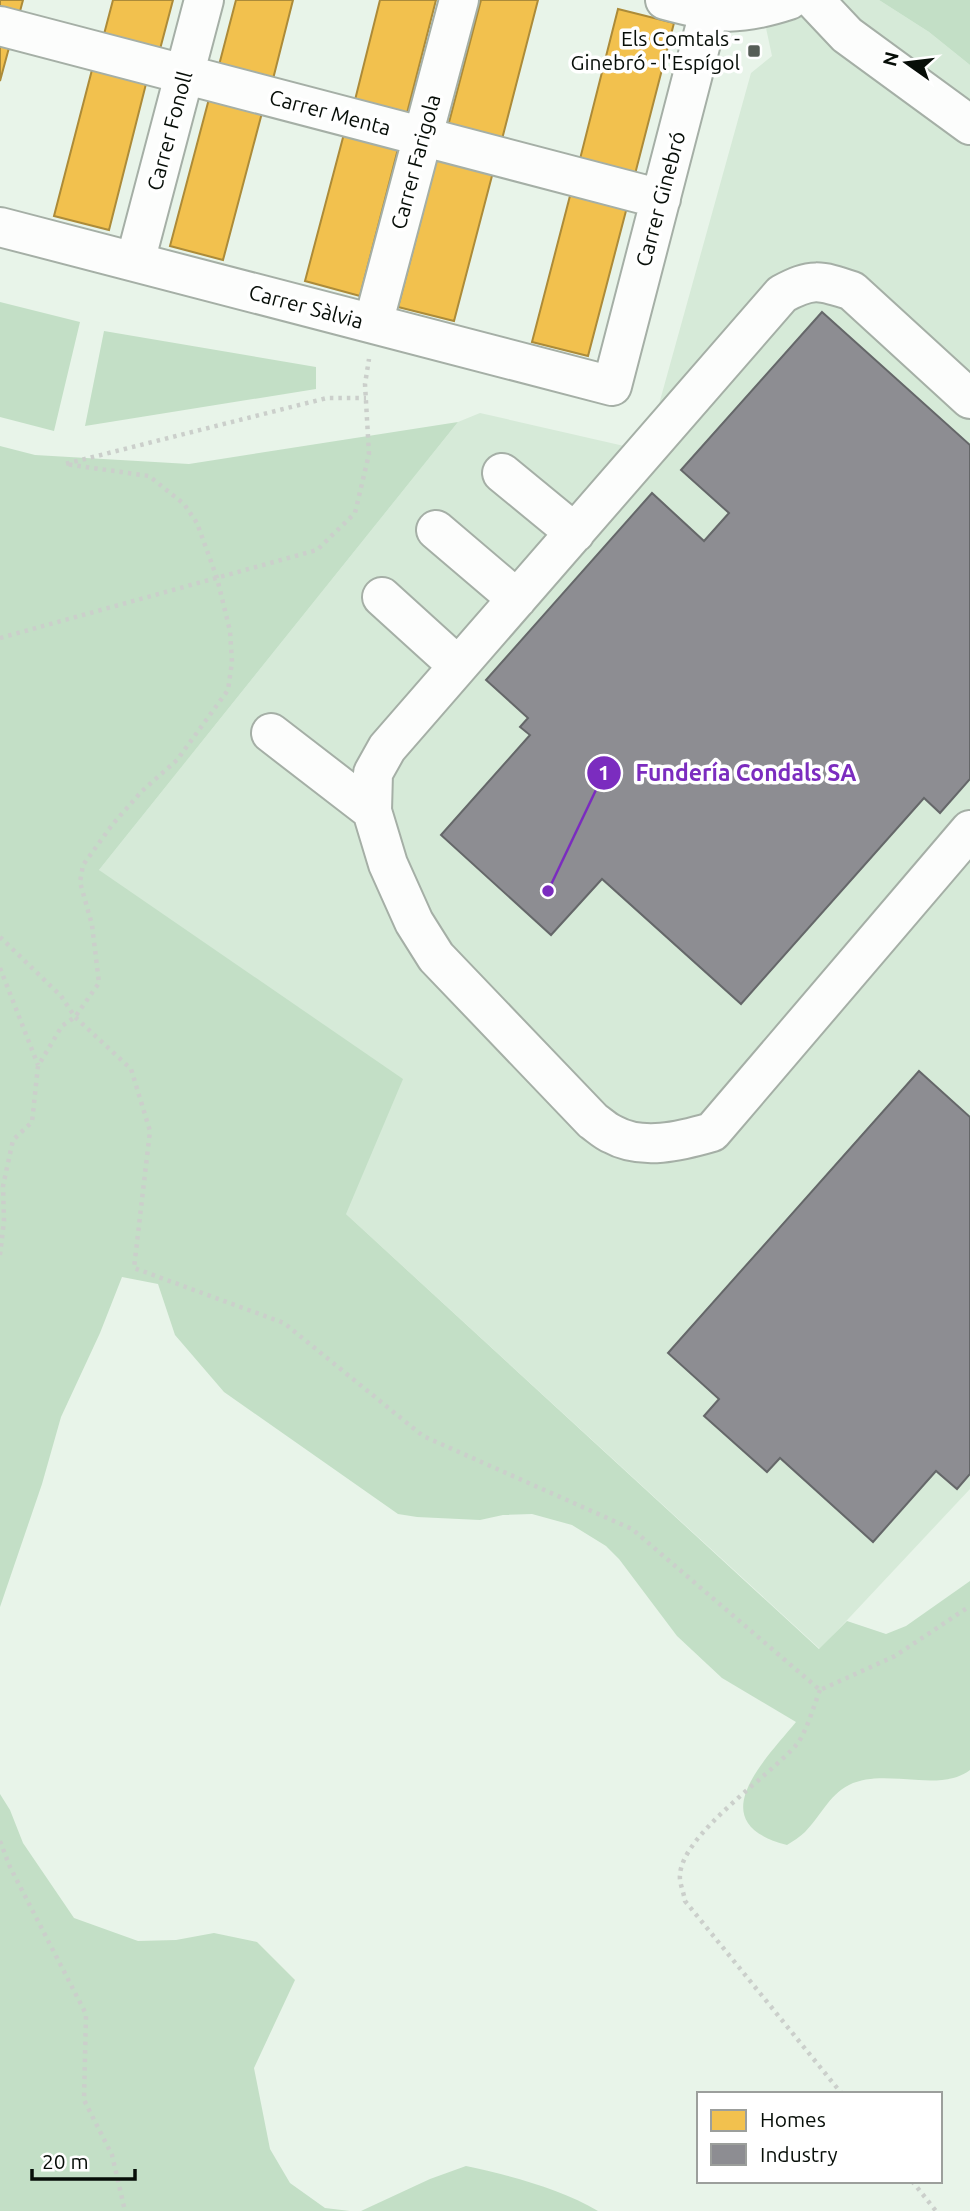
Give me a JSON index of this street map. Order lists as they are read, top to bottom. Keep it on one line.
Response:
{"streets":{"street":["Carrer Menta","Carrer Fonoll","Carrer Farigola","Carrer Ginebró","Carrer Sàlvia"]},"crossings":[["Carrer Menta","Carrer Fonoll"],["Carrer Menta","Carrer Farigola"],["Carrer Menta","Carrer Ginebró"],["Carrer Fonoll","Carrer Sàlvia"],["Carrer Farigola","Carrer Sàlvia"],["Carrer Ginebró","Carrer Sàlvia"]],"places":{"transit":["Els Comtals - Ginebró - l'Espígol"],"other":["Fundería Condals SA"]},"legend":["Homes","Industry"],"scale_bar":"20 m","north":"left"}
